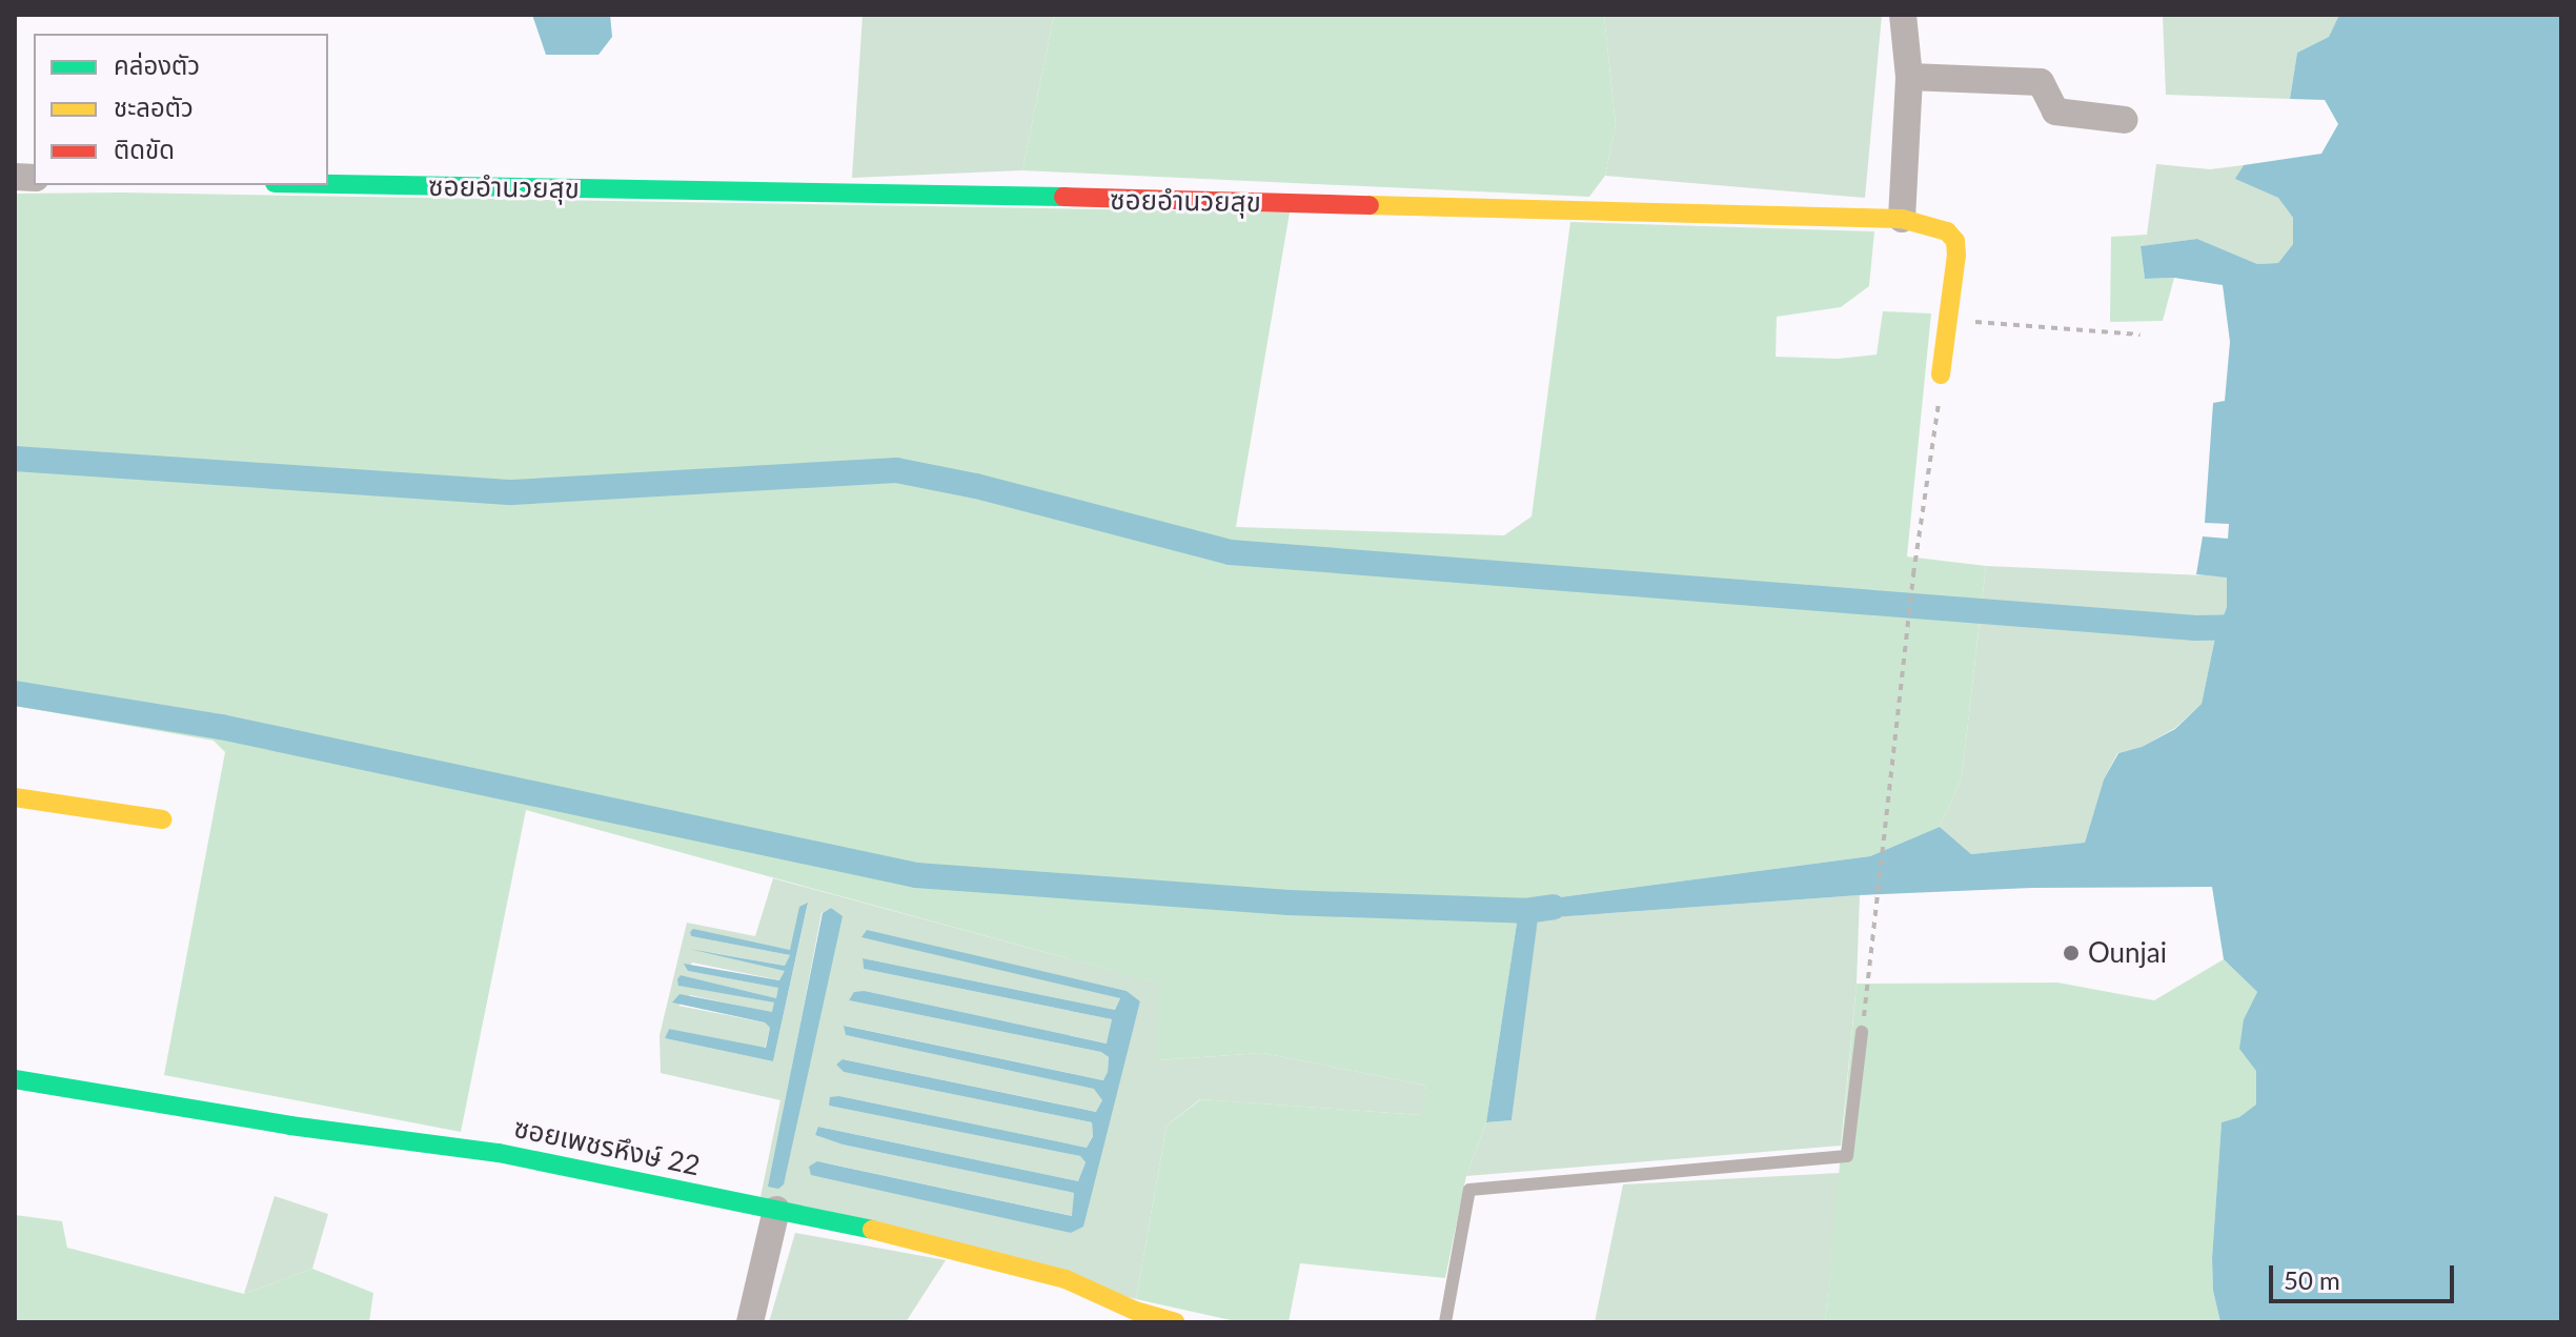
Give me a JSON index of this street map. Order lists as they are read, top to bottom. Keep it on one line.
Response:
{"streets":{"street":["ซอยอำนวยสุข","ซอยเพชรหึงษ์ 22"]},"places":["Ounjai"],"legend":["คล่องตัว","ชะลอตัว","ติดขัด"],"scale_bar":"50 m"}
